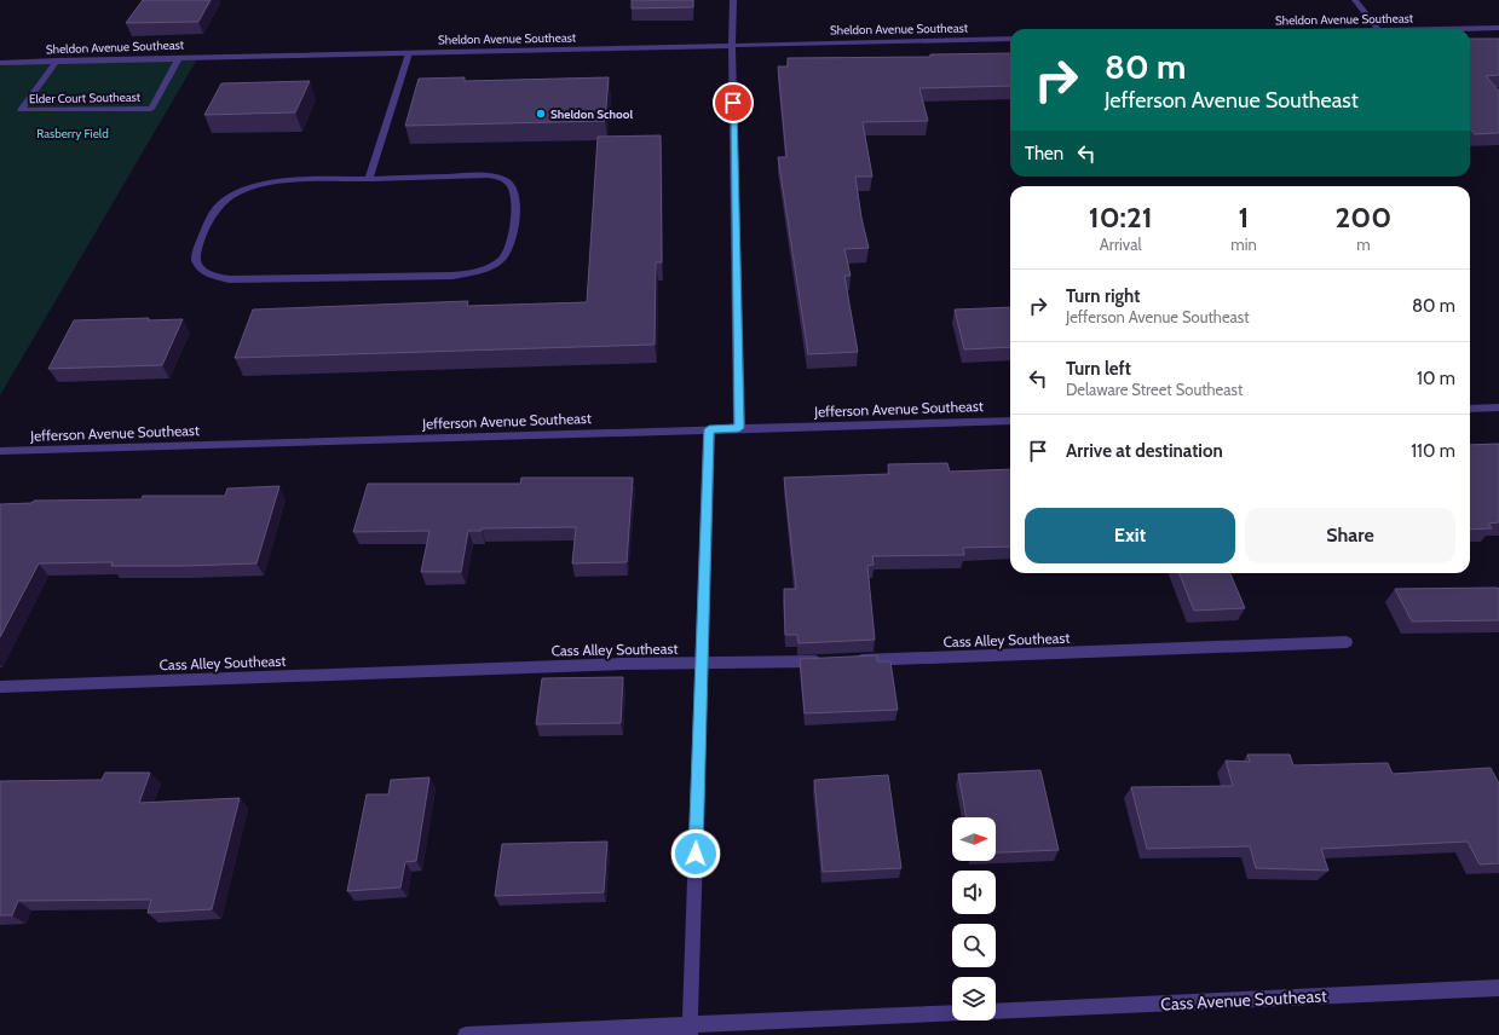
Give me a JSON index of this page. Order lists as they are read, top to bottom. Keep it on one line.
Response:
{"streets":{"street":["Sheldon Avenue Southeast","Elder Court Southeast","Jefferson Avenue Southeast","Cass Alley Southeast","Cass Avenue Southeast"]},"crossings":[["Sheldon Avenue Southeast","Elder Court Southeast"]],"parks":["Rasberry Field"],"places":["Sheldon School"],"north":"right","page":{"turn":["80 m","Jefferson Avenue Southeast"],"then":"Then","eta":["10:21","Arrival","1","min","200","m"],"list":[{"name":"Turn right","note":"Jefferson Avenue Southeast","value":"80 m"},{"name":"Turn left","note":"Delaware Street Southeast","value":"10 m"},{"name":"Arrive at destination","value":"110 m"}],"buttons":["Exit","Share"]}}
